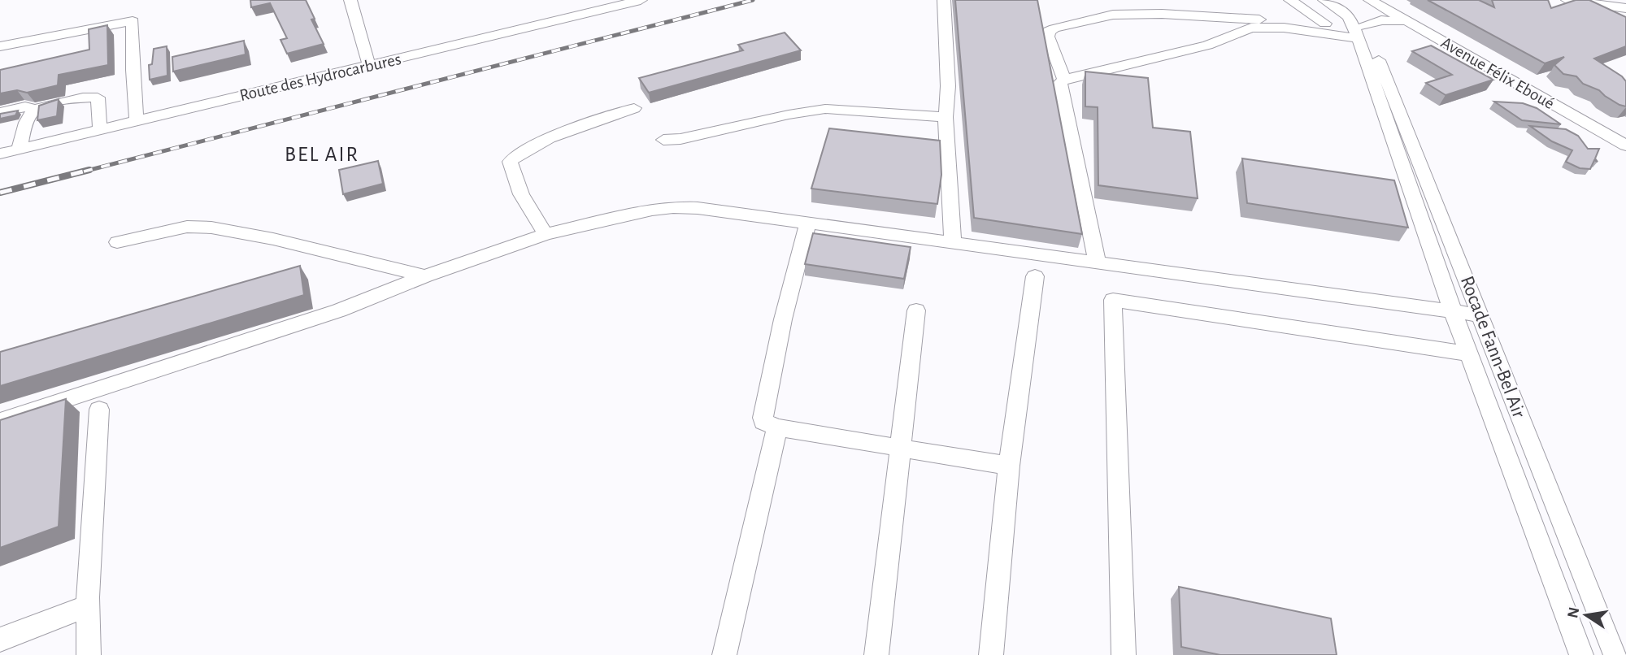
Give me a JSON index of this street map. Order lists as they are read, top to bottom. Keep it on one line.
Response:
{"streets":{"street":["Avenue Félix Eboué","Route des Hydrocarbures","Rocade Fann-Bel Air"]},"districts":["BEL AIR"],"north":"left"}
